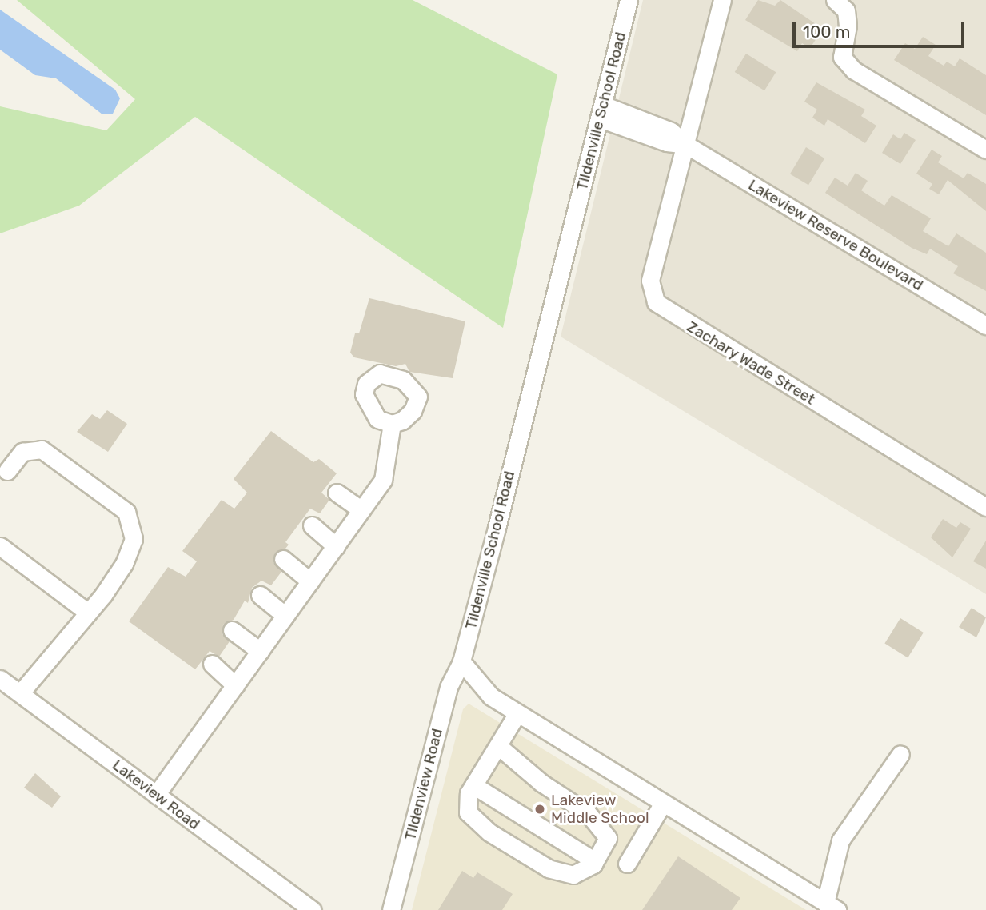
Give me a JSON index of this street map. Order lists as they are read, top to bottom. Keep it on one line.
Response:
{"streets":{"street":["Tildenville School Road","Lakeview Reserve Boulevard","Zachary Wade Street","Tildenview Road","Lakeview Road"]},"crossings":[["Tildenville School Road","Lakeview Reserve Boulevard"],["Tildenville School Road","Tildenview Road"],["Lakeview Reserve Boulevard","Zachary Wade Street"]],"places":["Lakeview Middle School"],"scale_bar":"100 m"}
